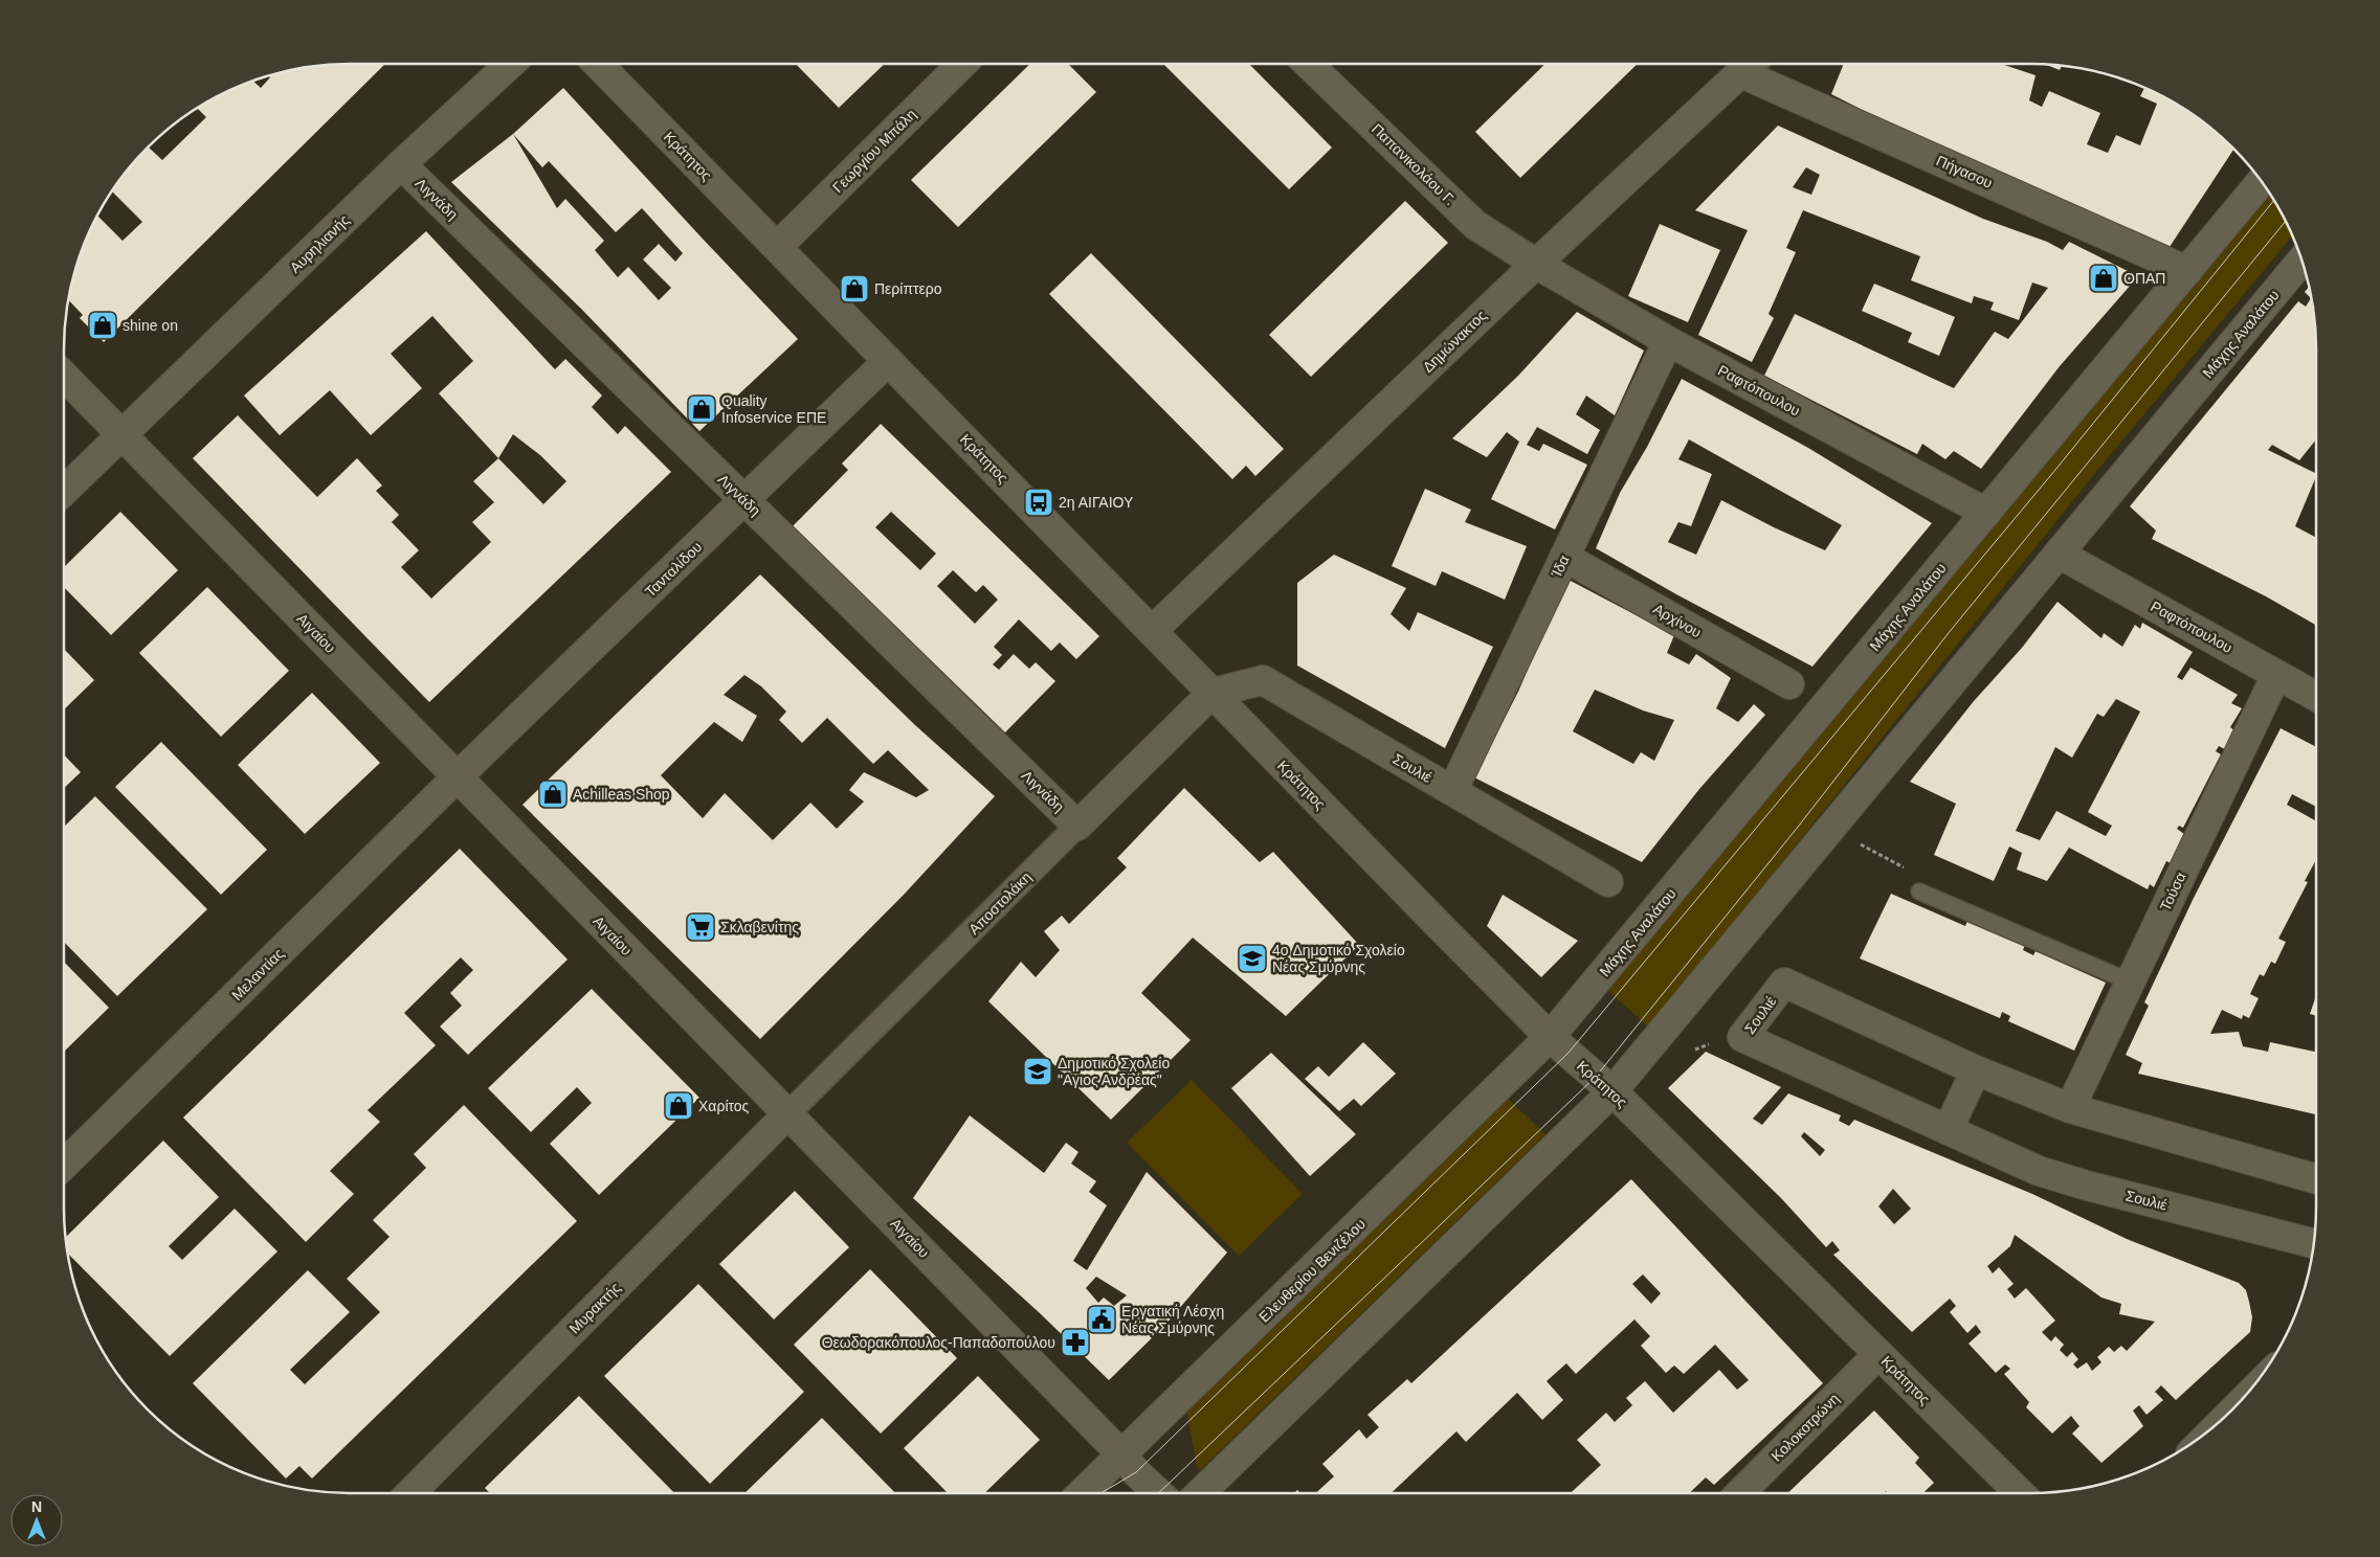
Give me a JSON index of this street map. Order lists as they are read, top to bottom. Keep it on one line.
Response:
{"streets":{"street":["Γεωργίου Μπάλη","Κράτητος","Παπανικολάου Γ.","Πήγασου","Λιγνάδη","Αυρηλιανής","Μάχης Αναλάτου","Δημώνακτος","Ραφτόπουλου","Ίδα","Τανταλίδου","Αρχίνου","Αιγαίου","Σουλιέ","Τούσα","Αποστολάκη","Μελαντίας","Ελευθερίου Βενιζέλου","Μυρακτής","Κολοκοτρώνη"]},"crossings":[["Γεωργίου Μπάλη","Κράτητος"],["Κράτητος","Μάχης Αναλάτου"],["Κράτητος","Δημώνακτος"],["Κράτητος","Τανταλίδου"],["Κράτητος","Σουλιέ"],["Κράτητος","Αποστολάκη"],["Κράτητος","Ελευθερίου Βενιζέλου"],["Κράτητος","Κολοκοτρώνη"],["Παπανικολάου Γ.","Δημώνακτος"],["Παπανικολάου Γ.","Ραφτόπουλου"],["Πήγασου","Μάχης Αναλάτου"],["Πήγασου","Δημώνακτος"],["Λιγνάδη","Αυρηλιανής"],["Λιγνάδη","Τανταλίδου"],["Λιγνάδη","Αποστολάκη"],["Αυρηλιανής","Αιγαίου"],["Μάχης Αναλάτου","Ραφτόπουλου"],["Μάχης Αναλάτου","Ελευθερίου Βενιζέλου"],["Δημώνακτος","Ραφτόπουλου"],["Ραφτόπουλου","Ίδα"],["Ραφτόπουλου","Τούσα"],["Ίδα","Αρχίνου"],["Ίδα","Σουλιέ"],["Τανταλίδου","Αιγαίου"],["Τανταλίδου","Μελαντίας"],["Αιγαίου","Αποστολάκη"],["Αιγαίου","Μελαντίας"],["Αιγαίου","Ελευθερίου Βενιζέλου"],["Αιγαίου","Μυρακτής"],["Σουλιέ","Τούσα"],["Σουλιέ","Αποστολάκη"],["Αποστολάκη","Μυρακτής"]],"places":{"shop":["ΟΠΑΠ","Περίπτερο","shine on","Quality Infoservice ΕΠΕ","Achilleas Shop","Χαρίτος"],"bus stop":["2η ΑΙΓΑΙΟΥ"],"supermarket":["Σκλαβενίτης"],"school or university":["4o Δημοτικό Σχολείο Νέας Σμύρνης","Δημοτικό Σχολείο \"Αγιος Ανδρέας\""],"public building":["Εργατική Λέσχη Νέας Σμύρνης"],"pharmacy":["Θεωδορακόπουλος-Παπαδοπούλου"]},"north":"top"}
